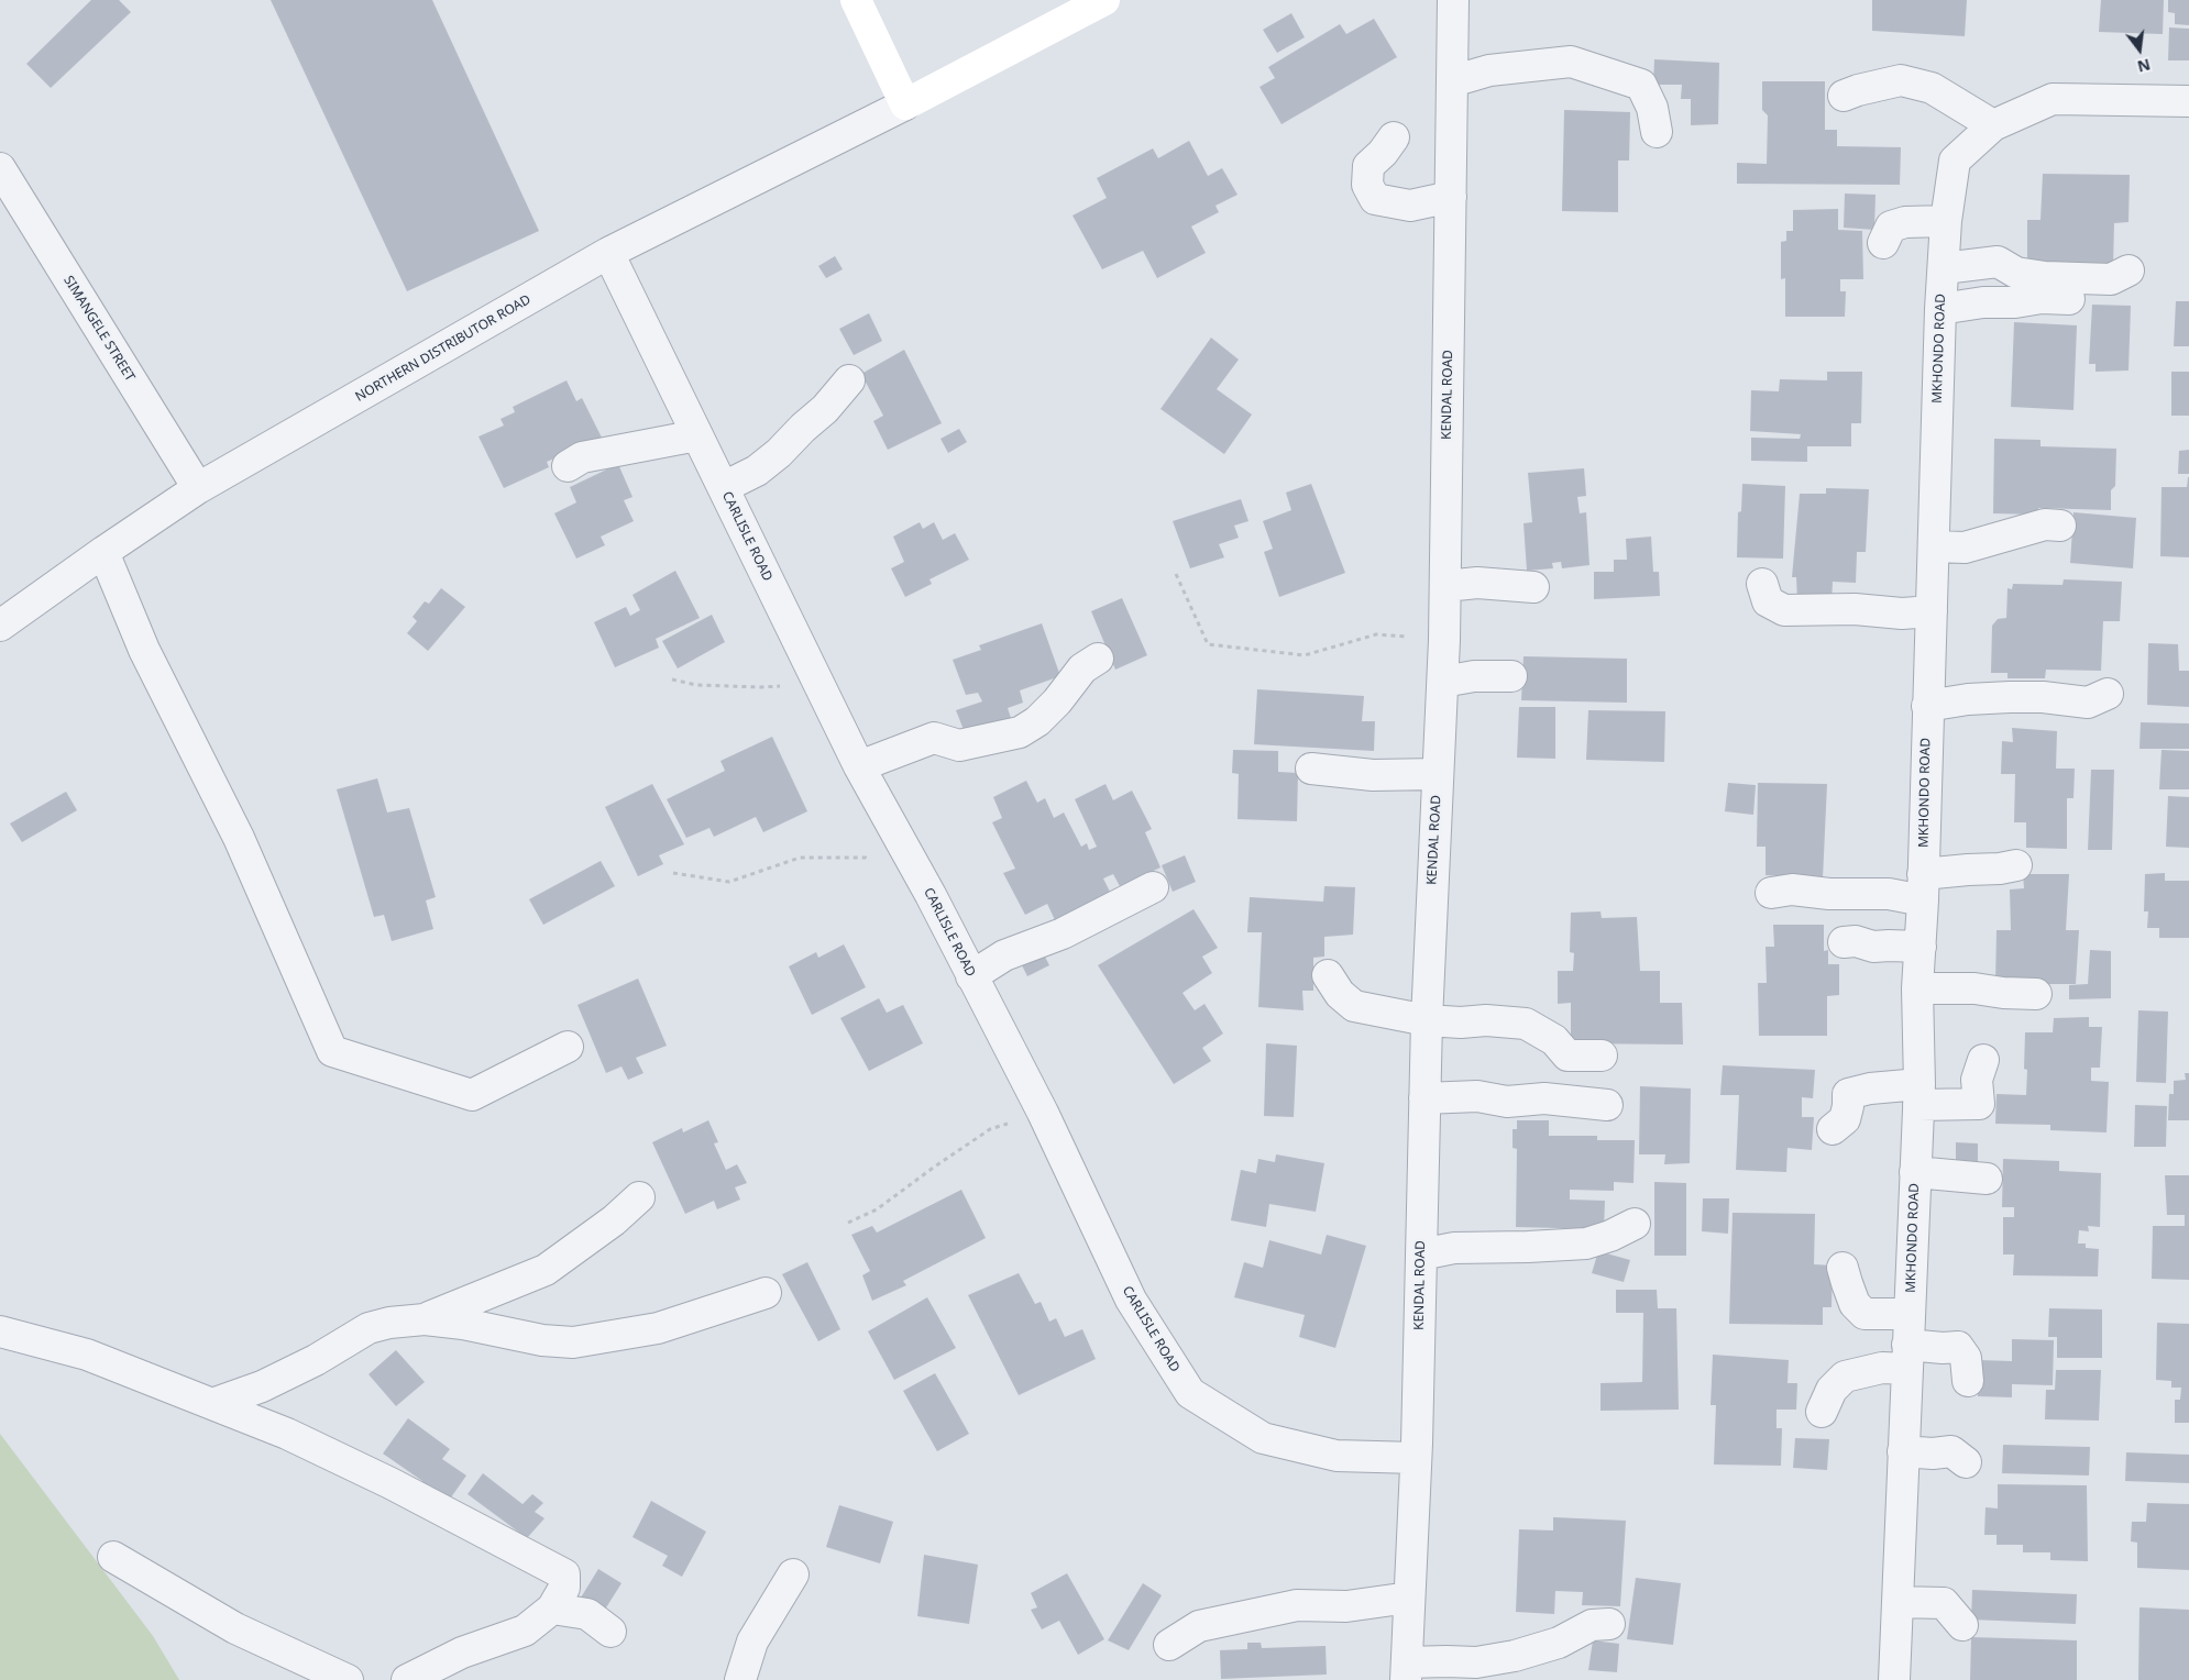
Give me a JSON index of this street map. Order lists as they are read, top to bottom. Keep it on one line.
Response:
{"streets":{"street":["SIMANGELE STREET","NORTHERN DISTRIBUTOR ROAD","MKHONDO ROAD","KENDAL ROAD","CARLISLE ROAD"]},"crossings":[["SIMANGELE STREET","NORTHERN DISTRIBUTOR ROAD"],["NORTHERN DISTRIBUTOR ROAD","CARLISLE ROAD"],["KENDAL ROAD","CARLISLE ROAD"]],"north":"bottom"}
